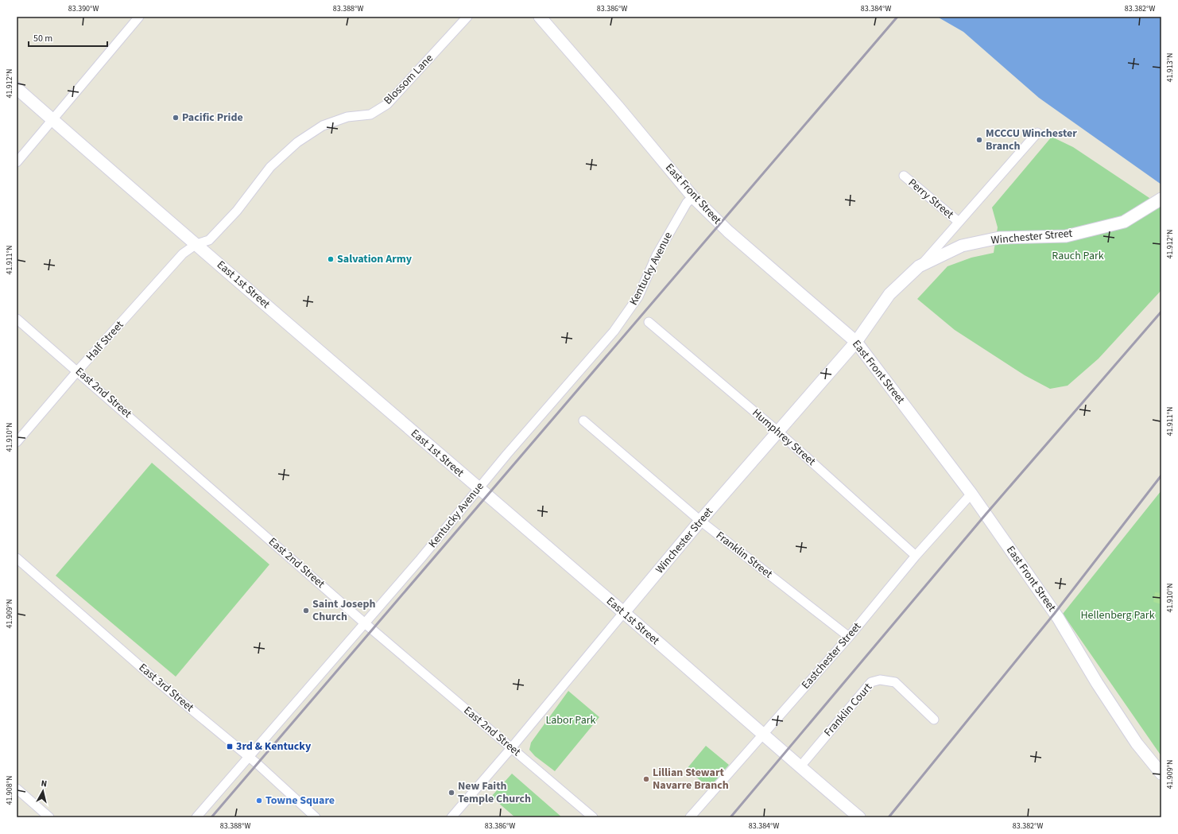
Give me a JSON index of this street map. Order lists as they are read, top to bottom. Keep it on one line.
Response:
{"streets":{"street":["Blossom Lane","East Front Street","Perry Street","Winchester Street","Kentucky Avenue","East 1st Street","Half Street","East 2nd Street","Humphrey Street","Franklin Street","Eastchester Street","East 3rd Street","Franklin Court"]},"crossings":[["Blossom Lane","East 1st Street"],["Blossom Lane","Half Street"],["East Front Street","Winchester Street"],["East Front Street","Kentucky Avenue"],["East Front Street","Eastchester Street"],["Perry Street","Winchester Street"],["Winchester Street","East 1st Street"],["Winchester Street","East 2nd Street"],["Winchester Street","Humphrey Street"],["Winchester Street","Franklin Street"],["Kentucky Avenue","East 1st Street"],["Kentucky Avenue","East 2nd Street"],["Kentucky Avenue","East 3rd Street"],["East 1st Street","Half Street"],["East 1st Street","Eastchester Street"],["East 1st Street","Franklin Court"],["Half Street","East 2nd Street"],["Humphrey Street","Eastchester Street"],["Franklin Street","Eastchester Street"]],"parks":["Rauch Park","Hellenberg Park","Labor Park"],"places":{"other":["Pacific Pride","MCCCU Winchester Branch","Salvation Army","Saint Joseph Church","Lillian Stewart Navarre Branch","New Faith Temple Church","Towne Square"],"transit":["3rd & Kentucky"]},"scale_bar":"50 m","north":"top","coordinates":["83.390°W","83.388°W","83.386°W","83.384°W","83.382°W","41.913°N","41.912°N","41.911°N","41.910°N","41.909°N","41.908°N"]}
